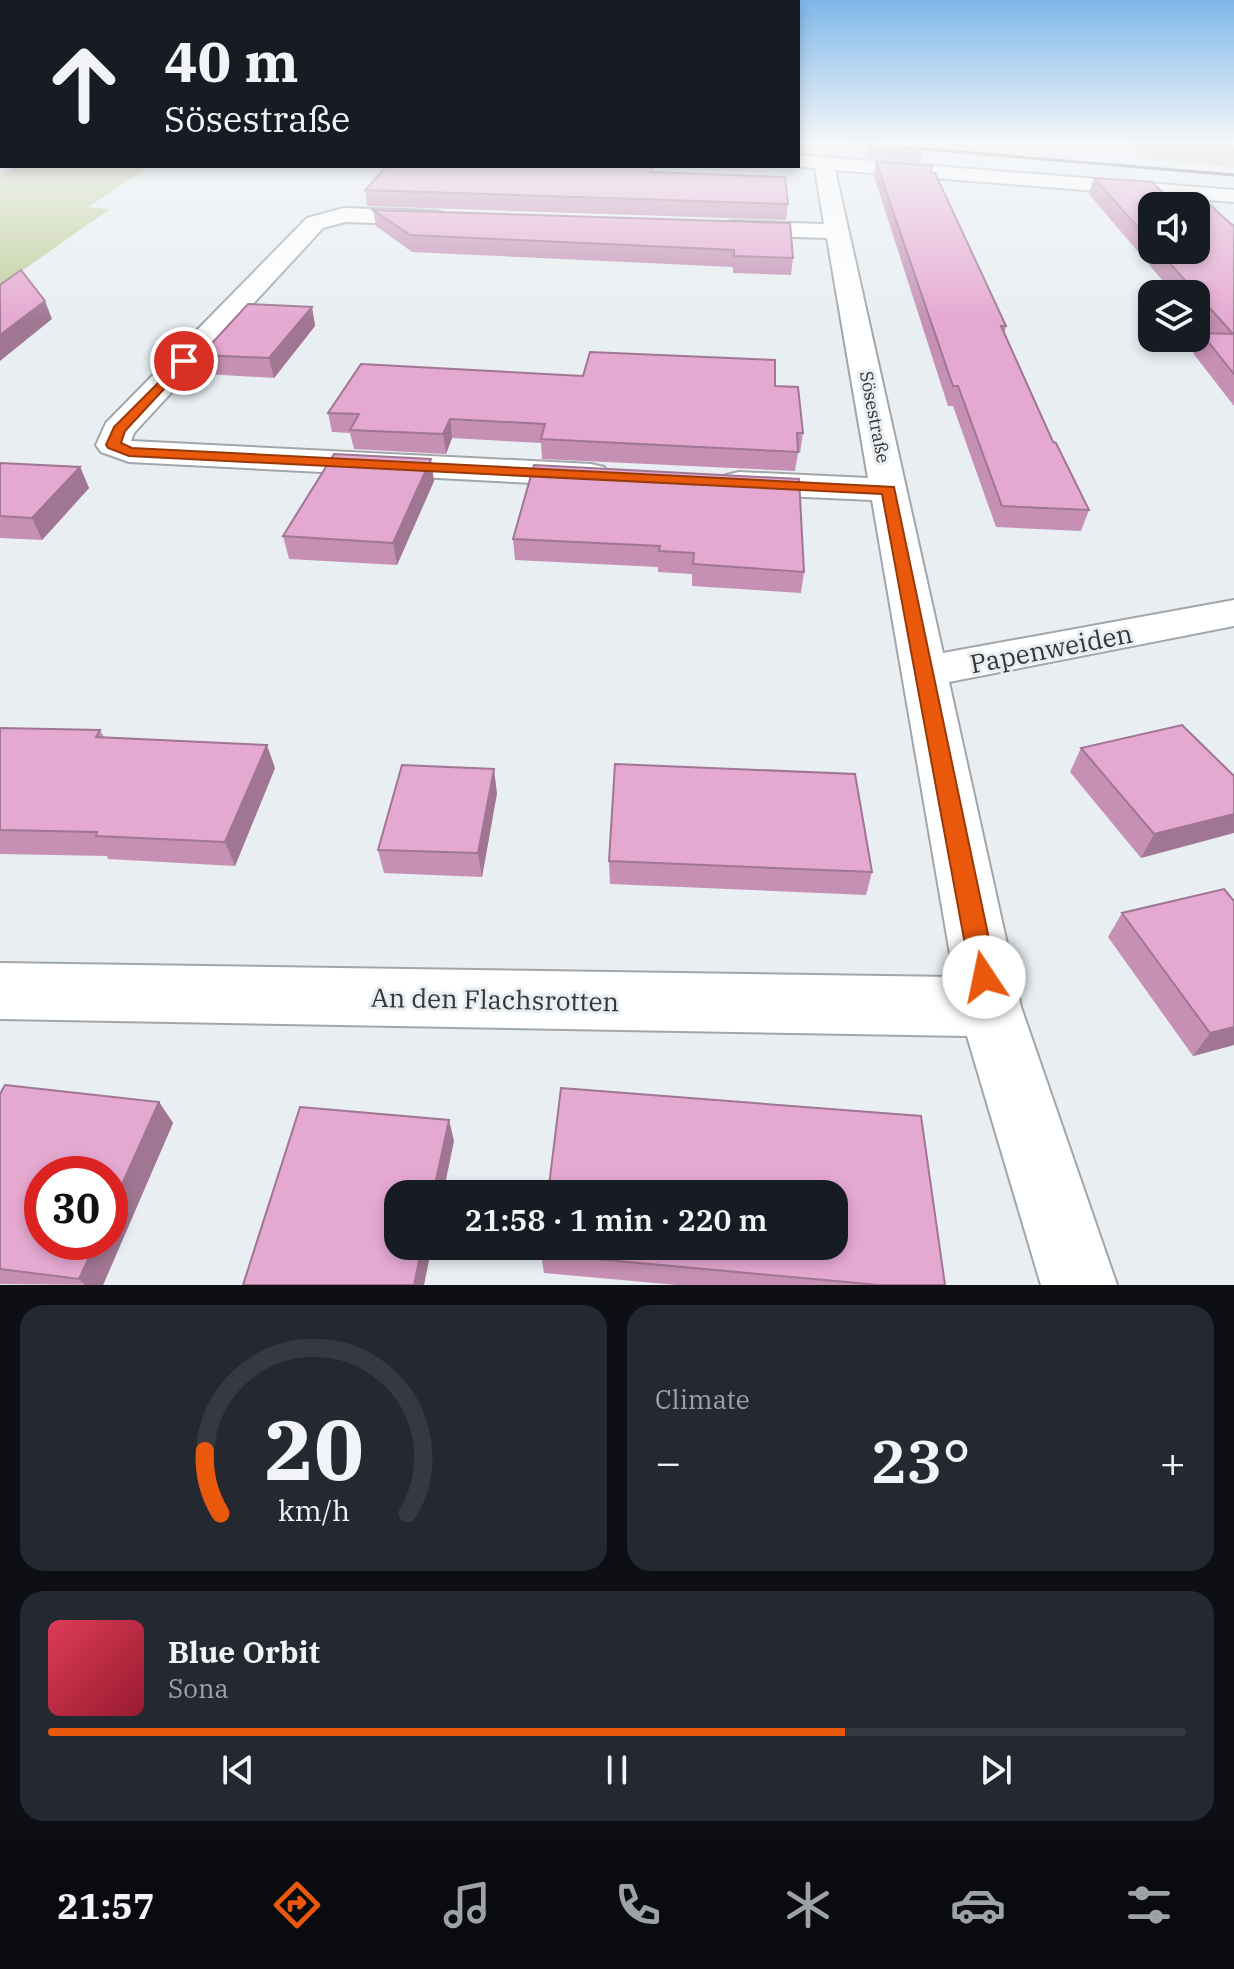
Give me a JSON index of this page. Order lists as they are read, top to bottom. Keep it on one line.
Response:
{"streets":{"street":["Sösestraße","Papenweiden","An den Flachsrotten"]},"crossings":[["Sösestraße","Papenweiden"]],"page":{"turn":["40 m","Sösestraße"],"limit":"30","trip":"21:58 · 1 min · 220 m","tile":"Climate","heat":["−","23°","+"],"song":["Blue Orbit","Sona"],"tabs":"21:57","gauge":["20","km/h"]}}
